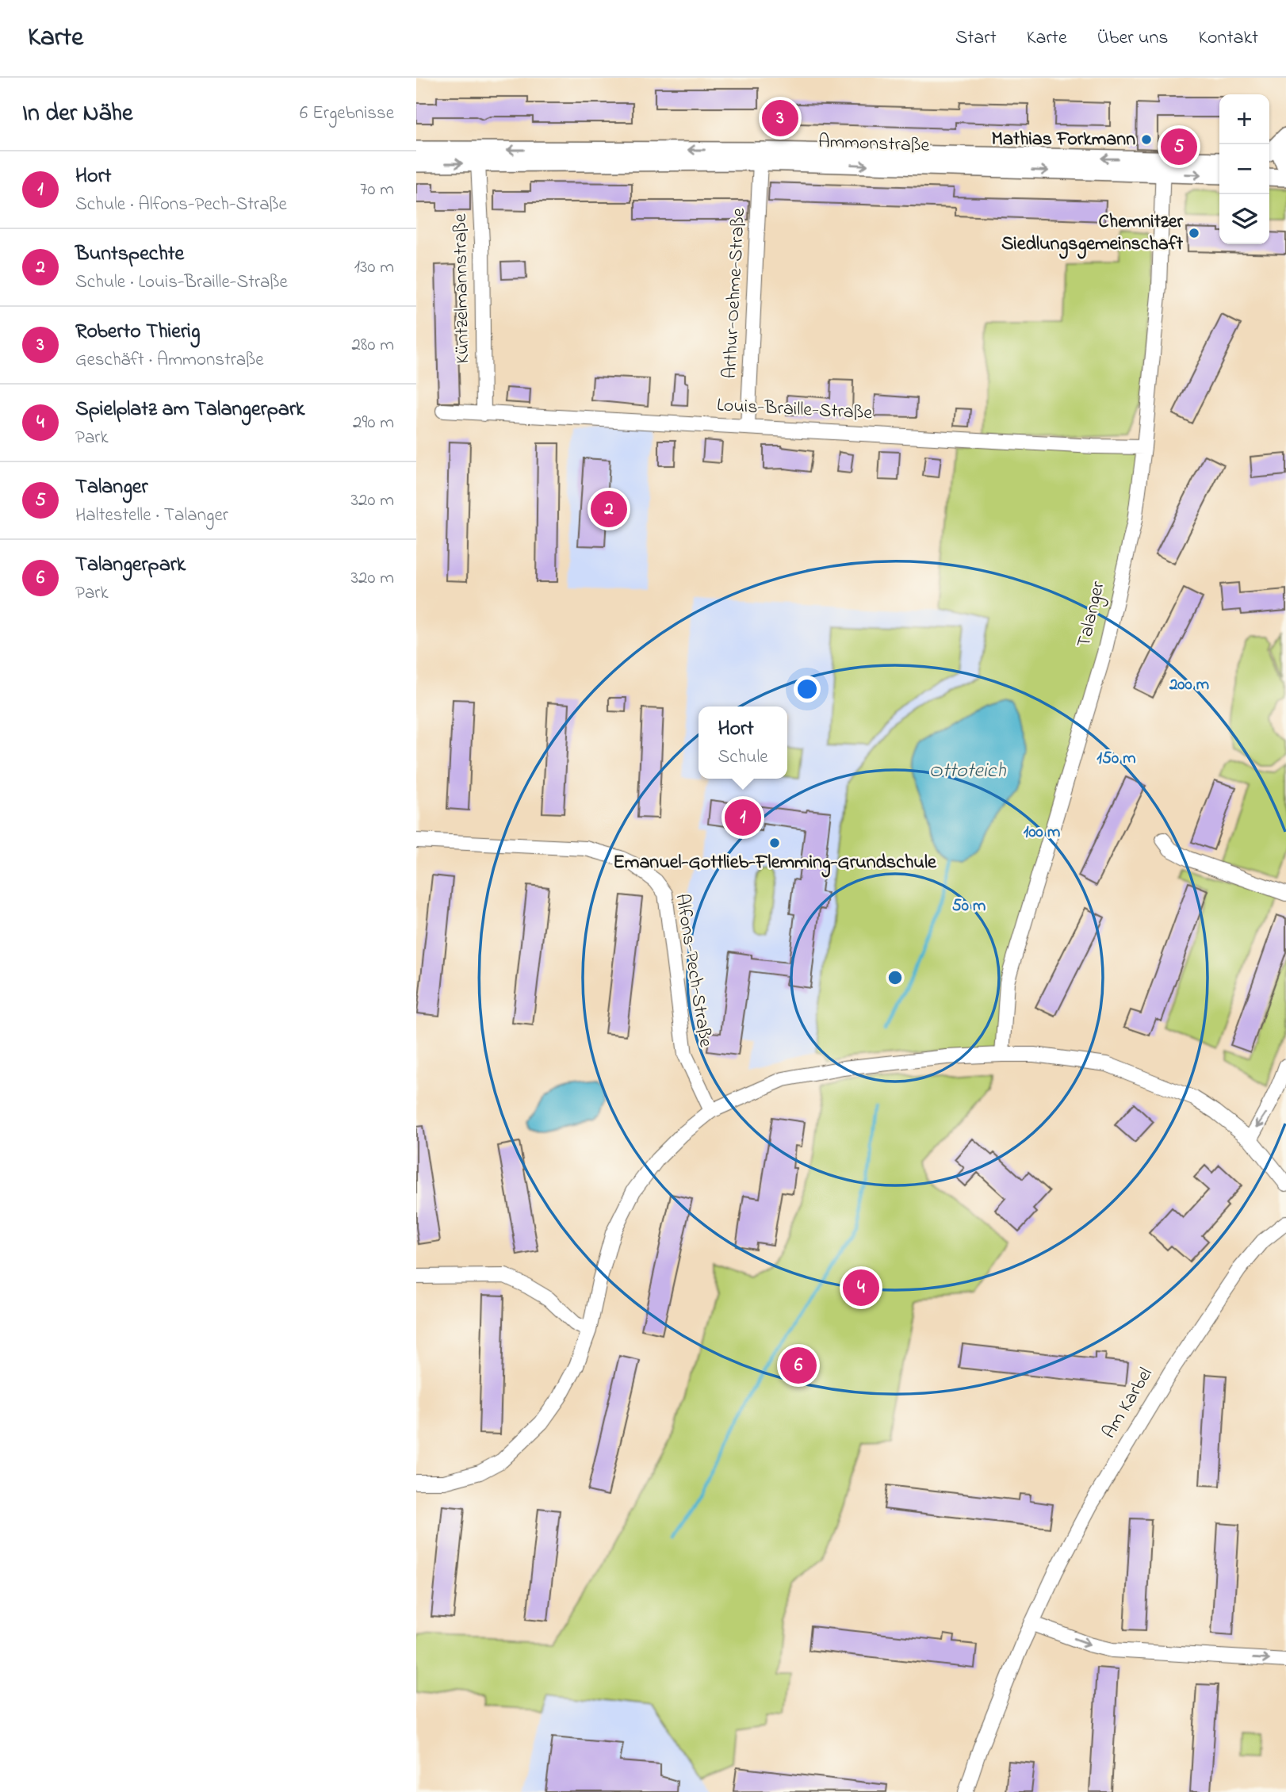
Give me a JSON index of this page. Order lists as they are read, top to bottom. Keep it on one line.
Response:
{"streets":{"street":["Ammonstraße","Küntzelmannstraße","Arthur-Oehme-Straße","Louis-Braille-Straße","Talanger","Alfons-Pech-Straße","Am Karbel"]},"crossings":[["Ammonstraße","Küntzelmannstraße"],["Ammonstraße","Arthur-Oehme-Straße"],["Ammonstraße","Talanger"],["Küntzelmannstraße","Louis-Braille-Straße"],["Arthur-Oehme-Straße","Louis-Braille-Straße"],["Louis-Braille-Straße","Talanger"]],"water":["Ottoteich"],"places":["Mathias Forkmann","Chemnitzer Siedlungsgemeinschaft","Emanuel-Gottlieb-Flemming-Grundschule"],"page":{"header":"Karte","nav":["Start","Karte","Über uns","Kontakt"],"heading":["In der Nähe","6 Ergebnisse"],"map_buttons":["+","−"],"pins":["3","5","2","1","4","6"],"list":[{"mark":"1","name":"Hort","note":"Schule · Alfons-Pech-Straße","value":"70 m"},{"mark":"2","name":"Buntspechte","note":"Schule · Louis-Braille-Straße","value":"130 m"},{"mark":"3","name":"Roberto Thierig","note":"Geschäft · Ammonstraße","value":"280 m"},{"mark":"4","name":"Spielplatz am Talangerpark","note":"Park","value":"290 m"},{"mark":"5","name":"Talanger","note":"Haltestelle · Talanger","value":"320 m"},{"mark":"6","name":"Talangerpark","note":"Park","value":"320 m"}],"popup":["Hort","Schule"]},"rings":["200 m","150 m","100 m","50 m"]}
